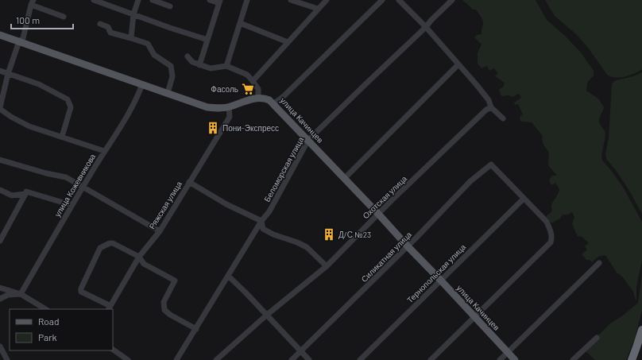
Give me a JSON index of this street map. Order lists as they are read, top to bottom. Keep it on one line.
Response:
{"streets":{"main road":["улица Качинцев"],"street":["Беломорская улица","улица Кожевникова","Охотская улица","Ряжская улица","Силикатная улица","Тернопольская улица"]},"crossings":[["улица Качинцев","Беломорская улица"],["улица Качинцев","Охотская улица"],["улица Качинцев","Силикатная улица"],["улица Качинцев","Тернопольская улица"],["Силикатная улица","Тернопольская улица"]],"places":{"supermarket":["Фасоль"],"building":["Пони-Экспресс","Д/С №23"]},"legend":["Road","Park"],"scale_bar":"100 m"}
